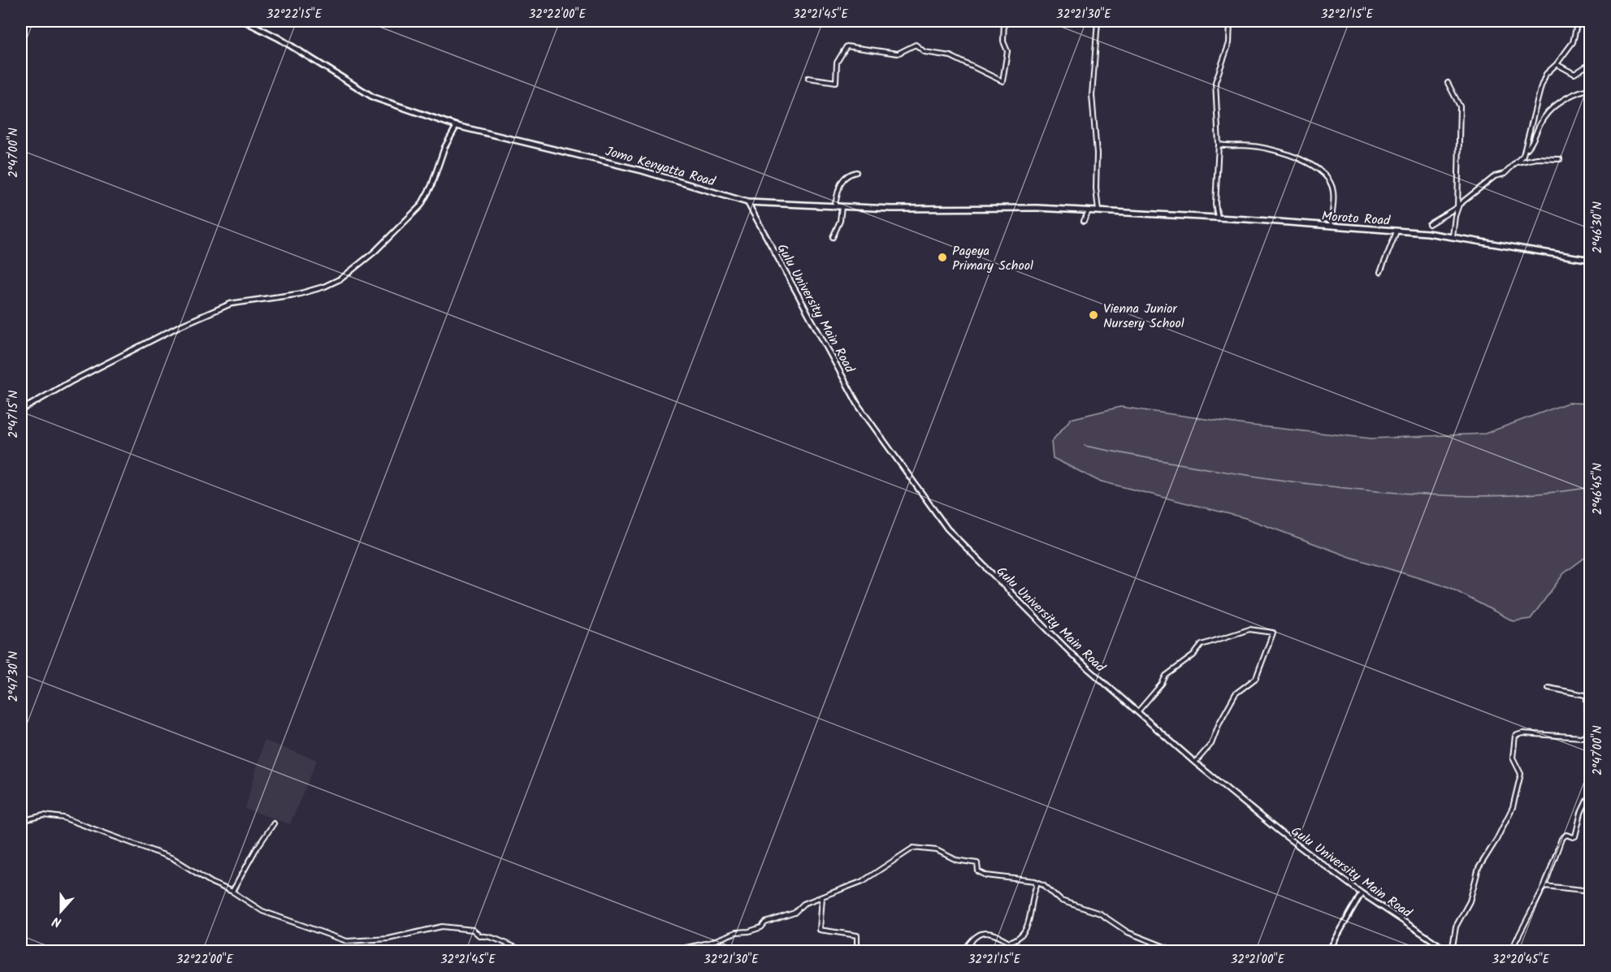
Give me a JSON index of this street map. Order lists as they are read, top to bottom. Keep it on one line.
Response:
{"streets":{"main road":["Jomo Kenyatta Road","Moroto Road"],"street":["Gulu University Main Road"]},"crossings":[["Jomo Kenyatta Road","Moroto Road"],["Jomo Kenyatta Road","Gulu University Main Road"]],"places":["Pageya Primary School","Vienna Junior Nursery School"],"north":"bottom","coordinates":["32°22'15\"E","32°22'00\"E","32°21'45\"E","32°21'30\"E","32°21'15\"E","2°47'00\"N","2°46'30\"N","2°47'15\"N","2°46'45\"N","2°47'30\"N","32°21'00\"E","32°20'45\"E"]}
